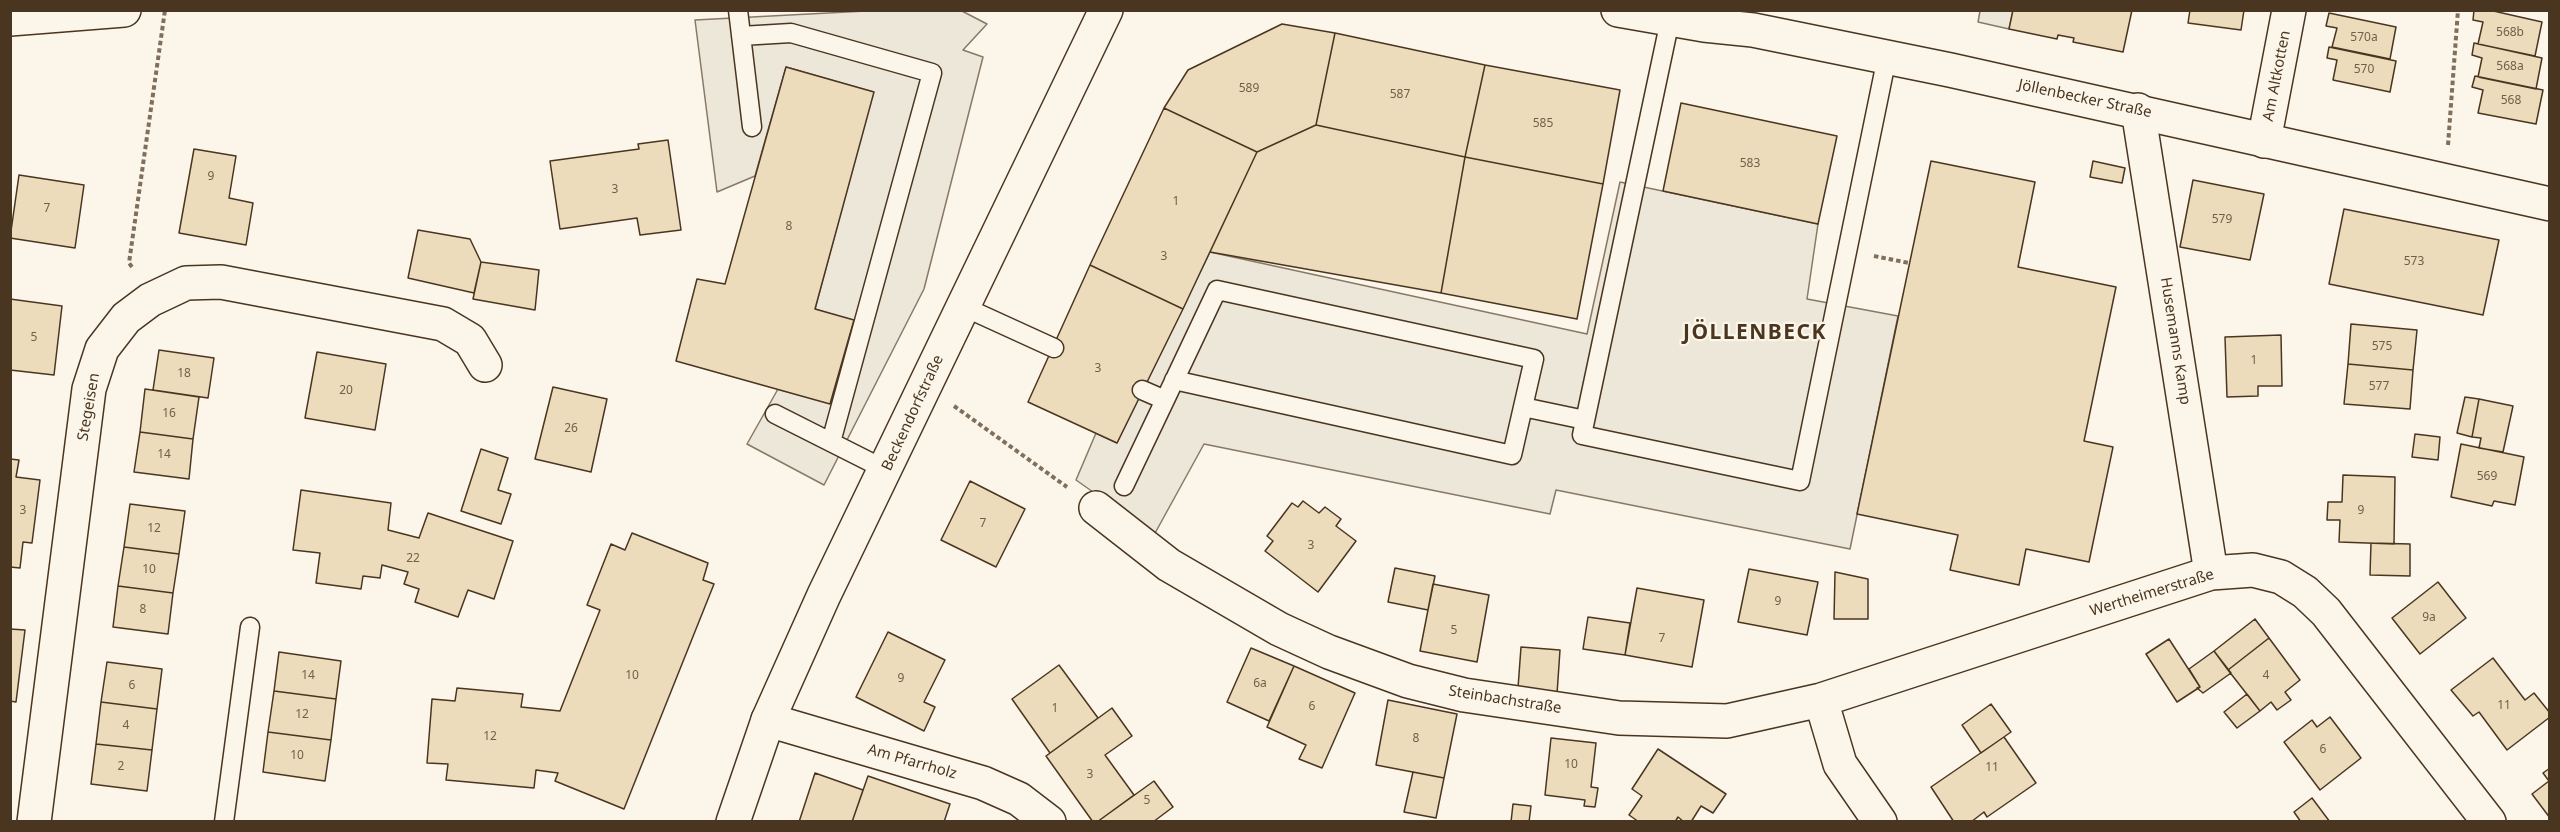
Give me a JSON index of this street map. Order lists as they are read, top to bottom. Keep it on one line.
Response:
{"streets":{"street":["Am Altkotten","Jöllenbecker Straße","Husemanns Kamp","Stegeisen","Beckendorfstraße","Wertheimerstraße","Steinbachstraße","Am Pfarrholz"]},"crossings":[["Am Altkotten","Jöllenbecker Straße"],["Jöllenbecker Straße","Husemanns Kamp"],["Husemanns Kamp","Wertheimerstraße"],["Beckendorfstraße","Am Pfarrholz"],["Wertheimerstraße","Steinbachstraße"]],"districts":["JÖLLENBECK"],"house_numbers":["568b","570a","568a","570","589","587","568","585","583","9","3","1","7","579","8","3","573","5","575","1","3","18","577","20","16","26","14","569","3","9","7","12","3","22","10","9","8","9a","5","7","14","10","4","9","6a","6","11","6","1","12","4","12","8","6","10","10","2","11","3","5"]}
